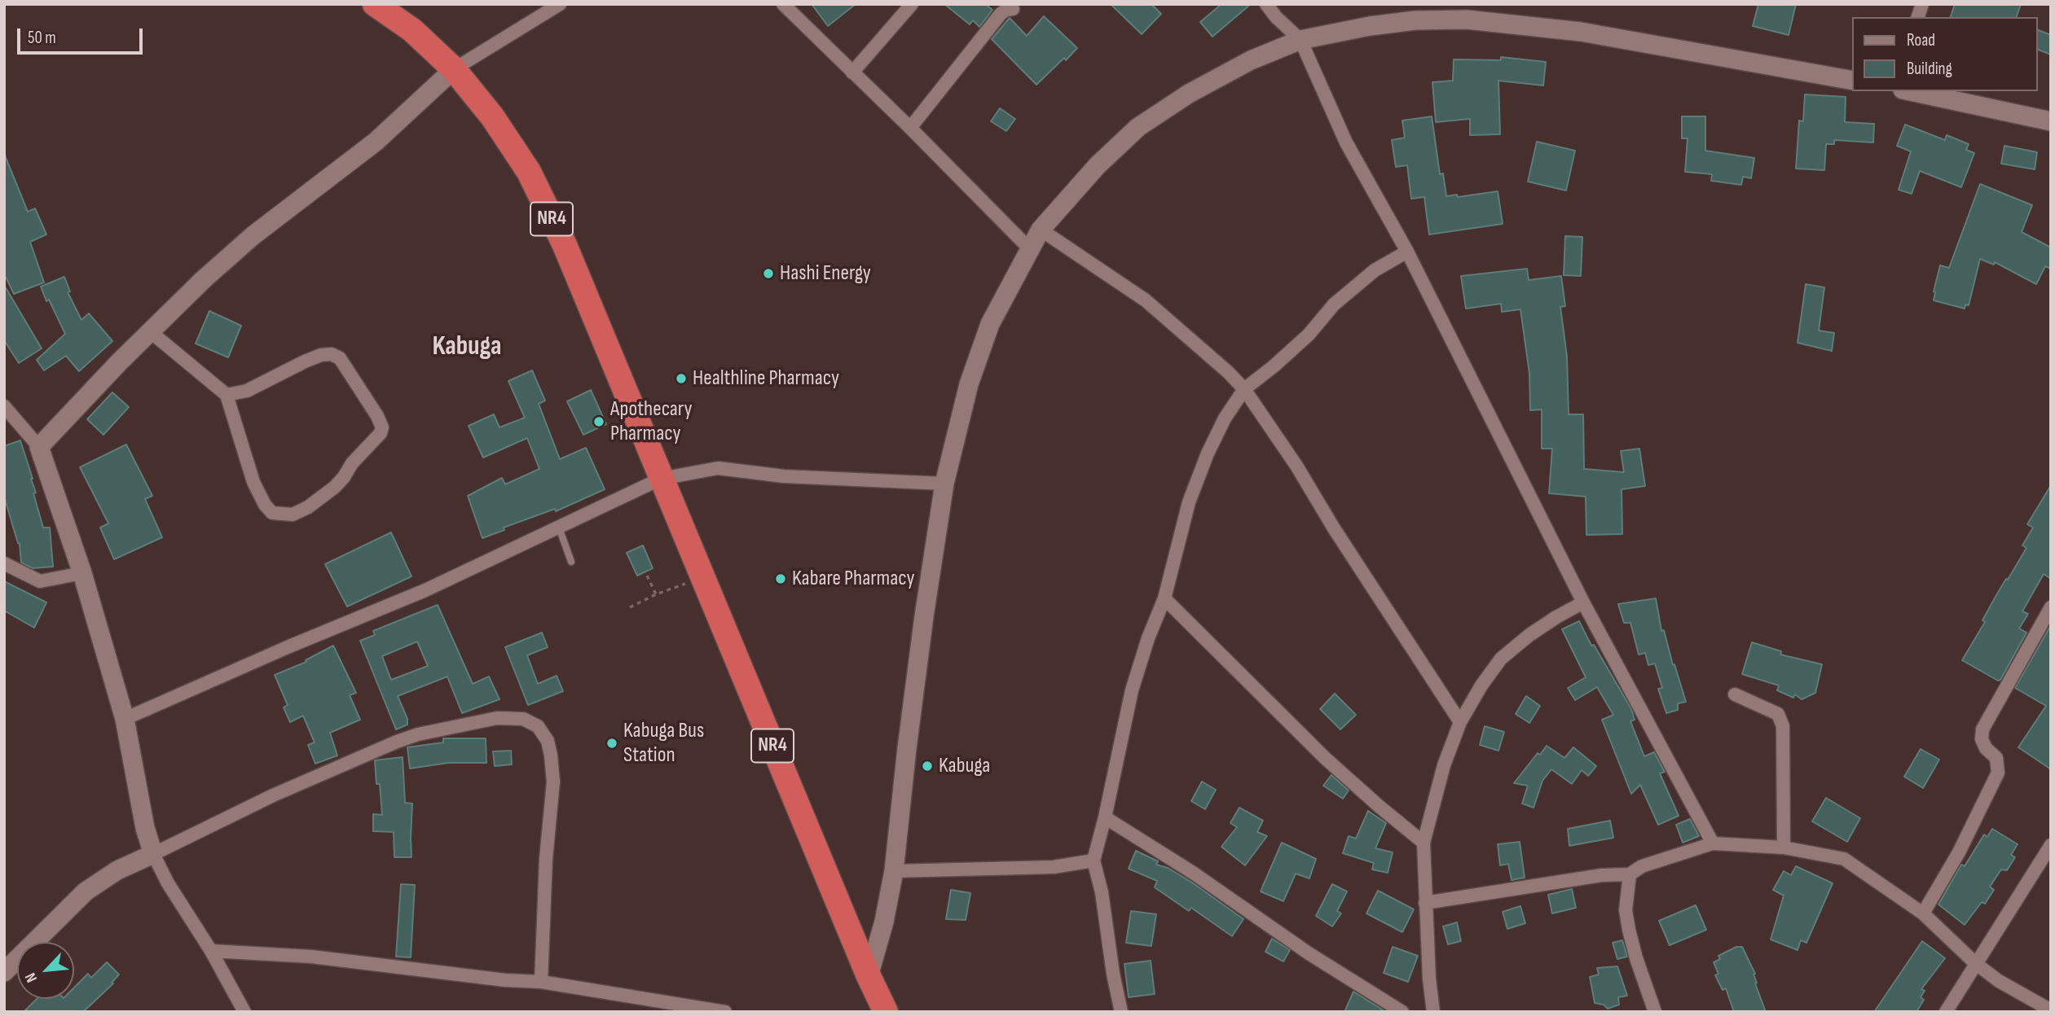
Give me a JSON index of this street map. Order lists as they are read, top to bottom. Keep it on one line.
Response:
{"streets":{"highway":["NR4"]},"districts":["Kabuga"],"places":["Hashi Energy","Healthline Pharmacy","Apothecary Pharmacy","Kabare Pharmacy","Kabuga Bus Station","Kabuga"],"legend":["Road","Building"],"scale_bar":"50 m","north":"bottom left"}
